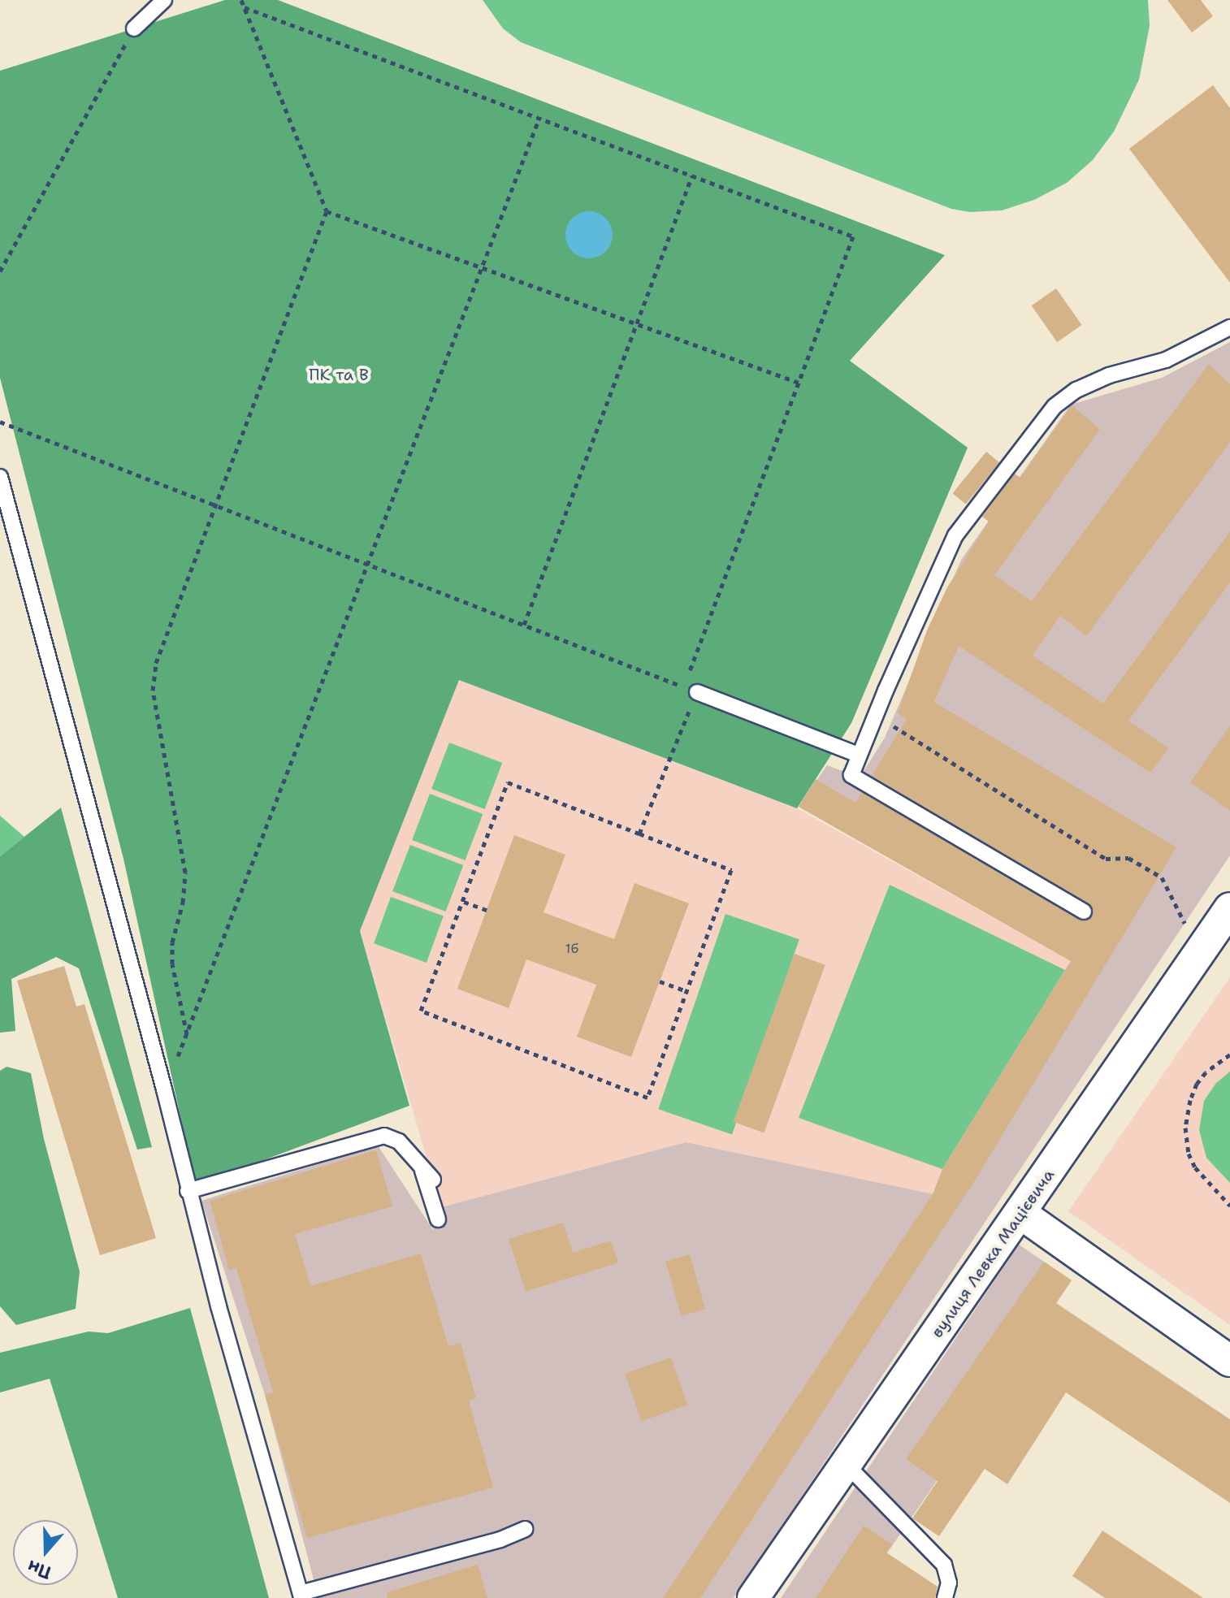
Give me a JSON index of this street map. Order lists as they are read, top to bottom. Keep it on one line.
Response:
{"streets":{"street":["вулиця Левка Мацієвича"]},"parks":["ПК та В"],"house_numbers":["1б"],"north":"bottom"}
